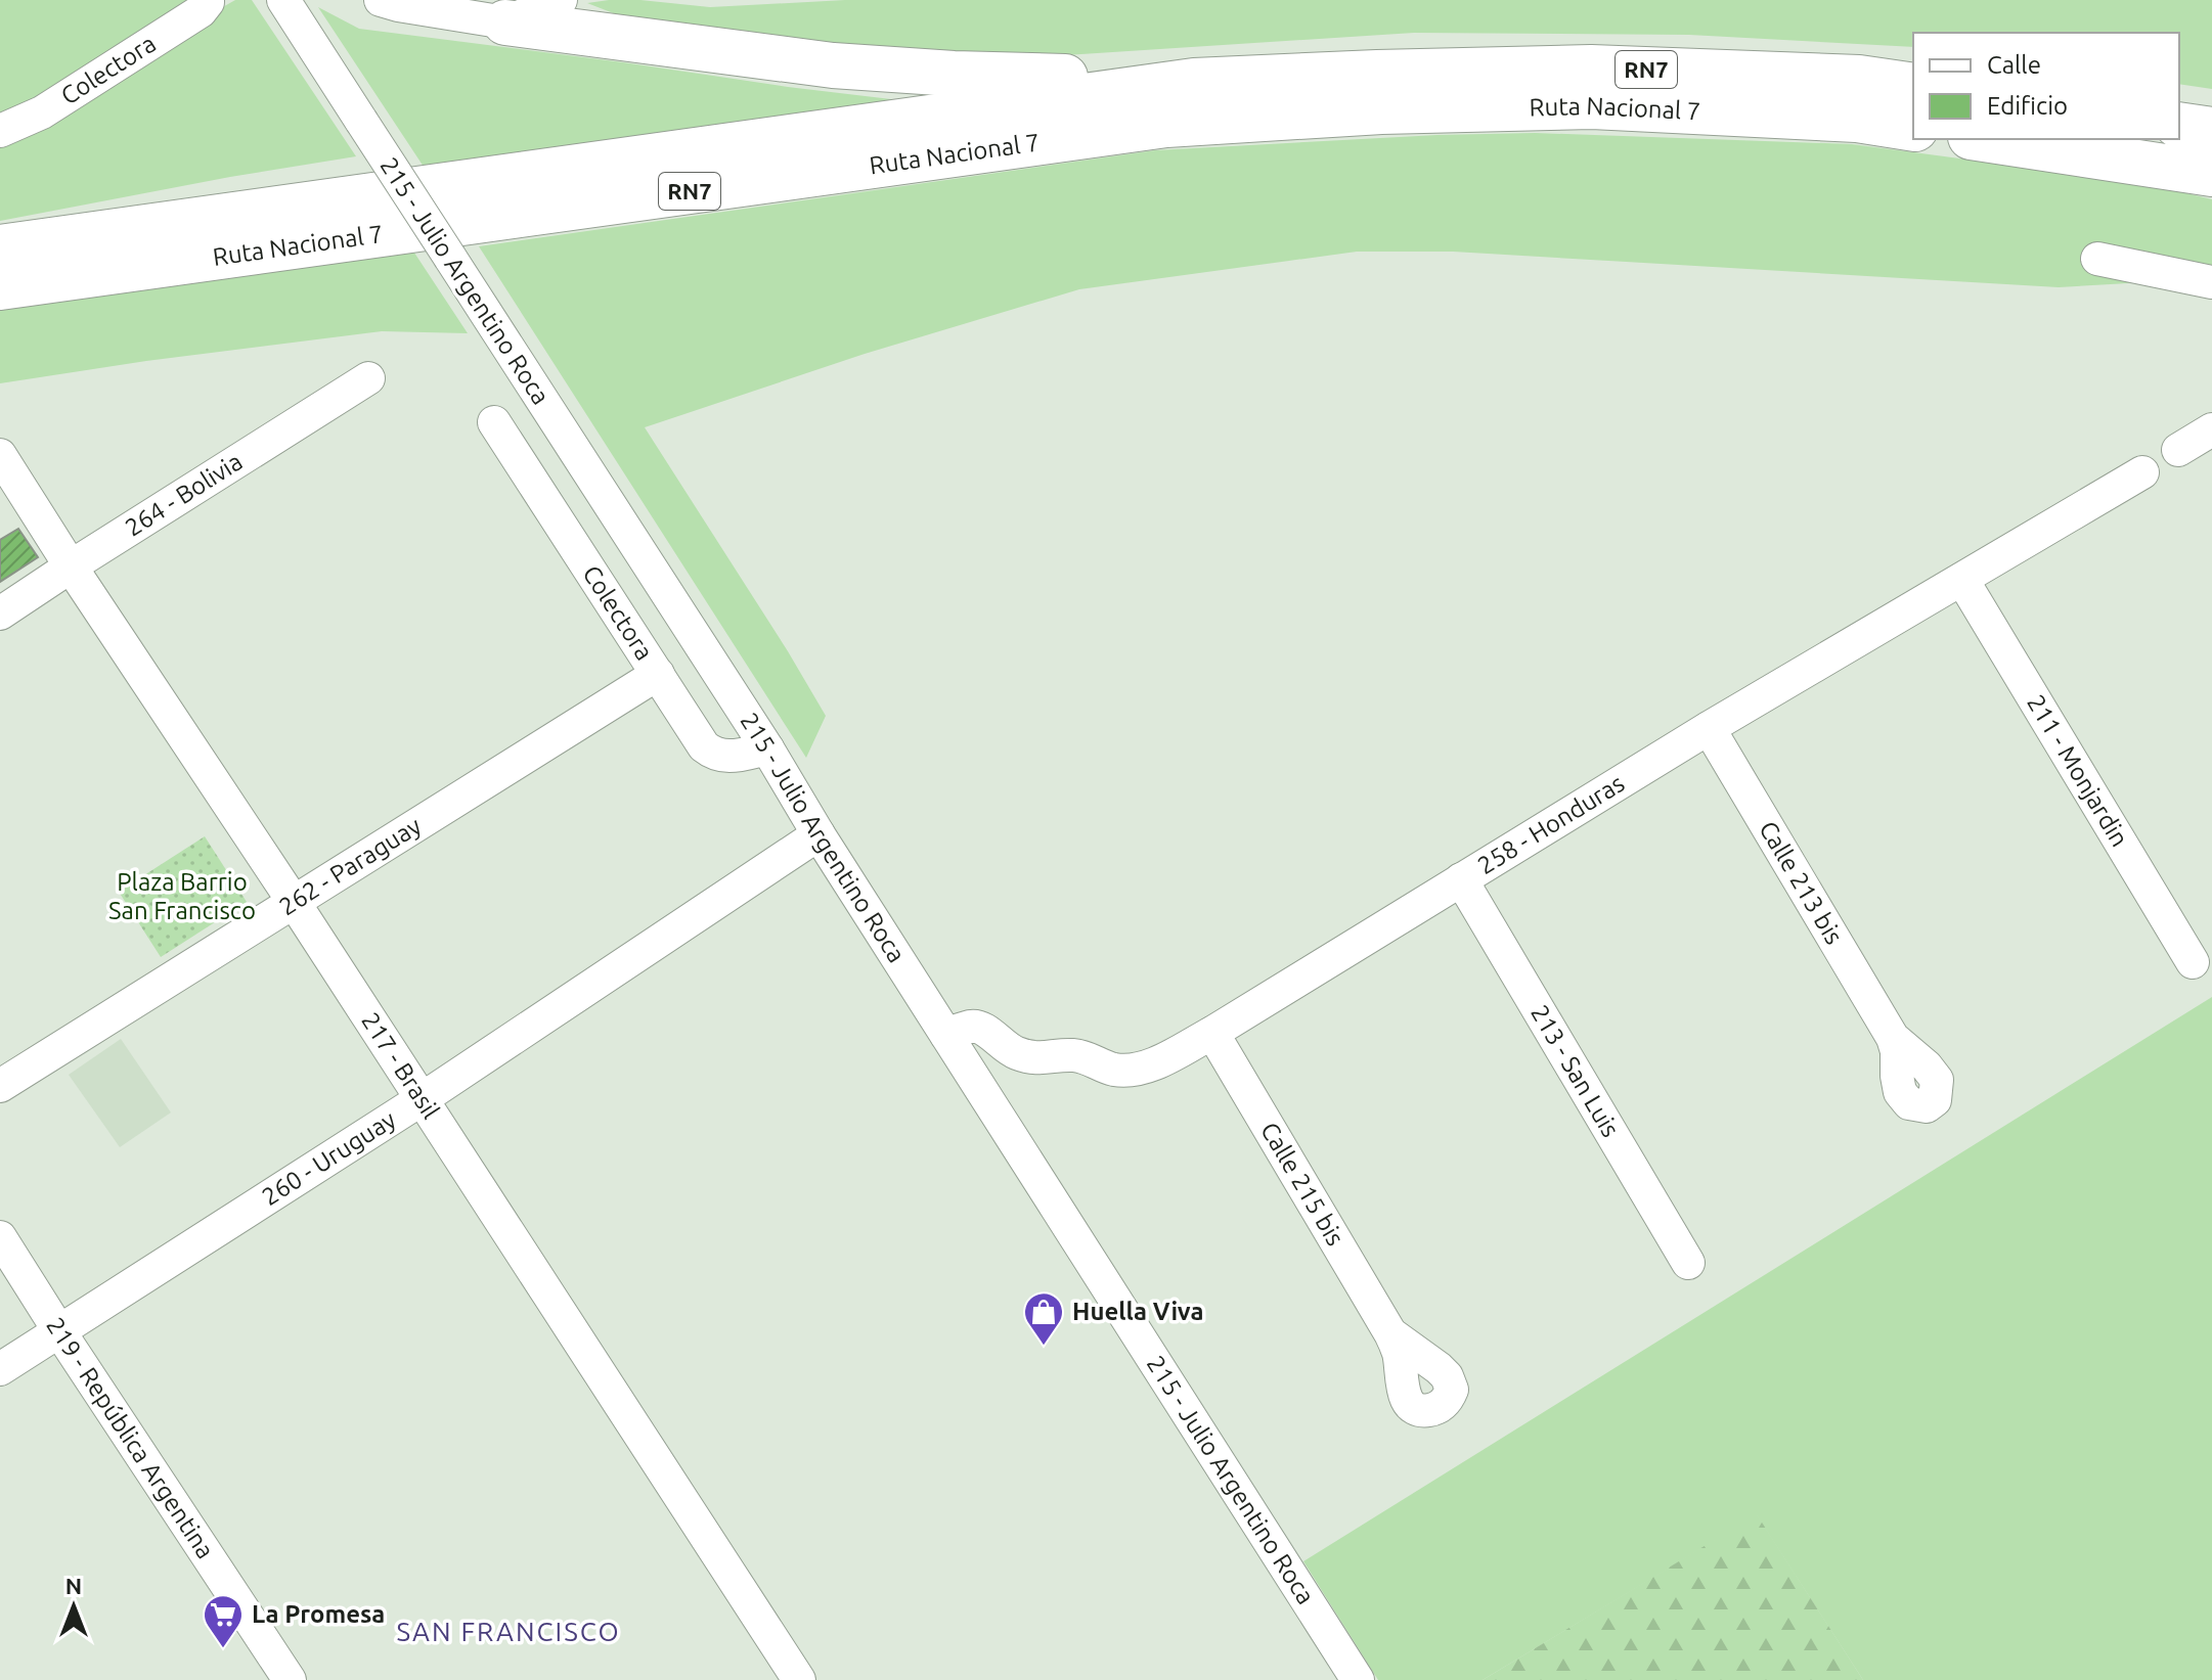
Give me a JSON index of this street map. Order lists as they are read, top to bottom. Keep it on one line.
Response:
{"streets":{"highway":["RN7","Ruta Nacional 7"],"street":["Colectora","215 - Julio Argentino Roca","264 - Bolivia","211 - Monjardin","258 - Honduras","262 - Paraguay","Calle 213 bis","217 - Brasil","213 - San Luis","260 - Uruguay","Calle 215 bis","219 - República Argentina"]},"crossings":[["Colectora","215 - Julio Argentino Roca"],["Colectora","262 - Paraguay"],["215 - Julio Argentino Roca","258 - Honduras"],["215 - Julio Argentino Roca","260 - Uruguay"],["264 - Bolivia","217 - Brasil"],["211 - Monjardin","258 - Honduras"],["258 - Honduras","Calle 213 bis"],["258 - Honduras","213 - San Luis"],["258 - Honduras","Calle 215 bis"],["262 - Paraguay","217 - Brasil"],["217 - Brasil","260 - Uruguay"],["260 - Uruguay","219 - República Argentina"]],"districts":["SAN FRANCISCO"],"parks":["Plaza Barrio San Francisco"],"places":{"shop":["Huella Viva"],"supermarket":["La Promesa"]},"legend":["Calle","Edificio"],"north":"top"}
